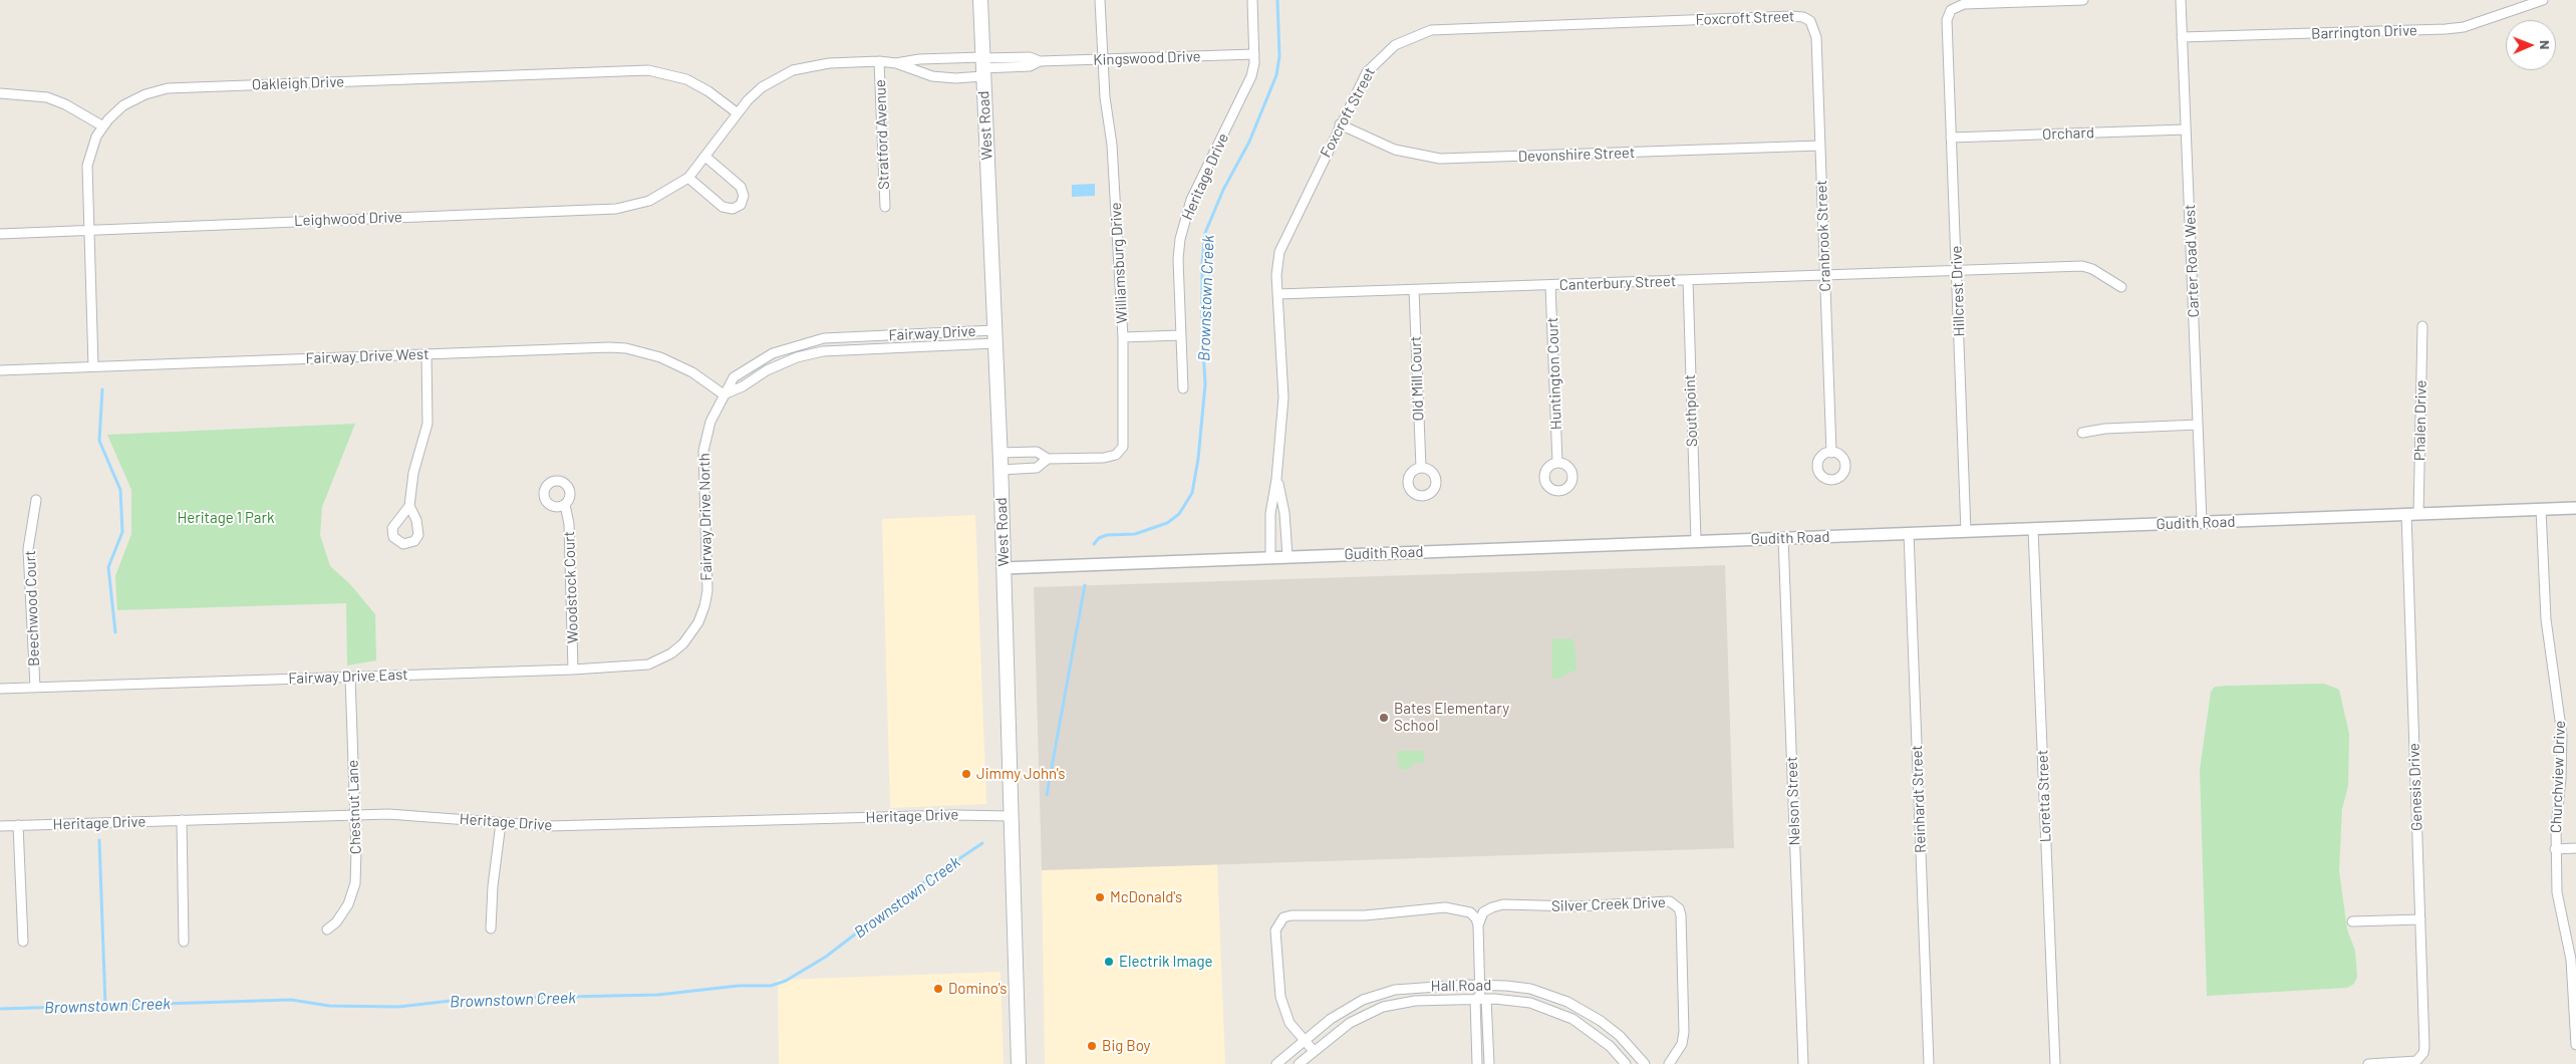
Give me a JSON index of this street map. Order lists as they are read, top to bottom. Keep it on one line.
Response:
{"streets":{"main road":["West Road"],"street":["Foxcroft Street","Barrington Drive","Kingswood Drive","Oakleigh Drive","Orchard","Stratford Avenue","Devonshire Street","Heritage Drive","Leighwood Drive","Cranbrook Street","Carter Road West","Williamsburg Drive","Canterbury Street","Hillcrest Drive","Fairway Drive","Fairway Drive West","Huntington Court","Old Mill Court","Southpoint","Phalen Drive","Fairway Drive North","Gudith Road","Woodstock Court","Beechwood Court","Fairway Drive East","Churchview Drive","Genesis Drive","Loretta Street","Reinhardt Street","Nelson Street","Chestnut Lane","Silver Creek Drive","Hall Road"]},"crossings":[["Foxcroft Street","Devonshire Street"],["Foxcroft Street","Cranbrook Street"],["Foxcroft Street","Canterbury Street"],["Foxcroft Street","Gudith Road"],["Barrington Drive","Carter Road West"],["Kingswood Drive","West Road"],["Kingswood Drive","Heritage Drive"],["Kingswood Drive","Leighwood Drive"],["Kingswood Drive","Williamsburg Drive"],["Oakleigh Drive","Leighwood Drive"],["Oakleigh Drive","Fairway Drive West"],["West Road","Heritage Drive"],["West Road","Leighwood Drive"],["West Road","Williamsburg Drive"],["West Road","Fairway Drive"],["West Road","Gudith Road"],["Orchard","Carter Road West"],["Orchard","Hillcrest Drive"],["Stratford Avenue","Leighwood Drive"],["Devonshire Street","Cranbrook Street"],["Heritage Drive","Chestnut Lane"],["Cranbrook Street","Canterbury Street"],["Carter Road West","Gudith Road"],["Canterbury Street","Hillcrest Drive"],["Canterbury Street","Huntington Court"],["Canterbury Street","Old Mill Court"],["Canterbury Street","Southpoint"],["Hillcrest Drive","Gudith Road"],["Fairway Drive","Fairway Drive West"],["Fairway Drive","Fairway Drive North"],["Fairway Drive West","Fairway Drive North"],["Southpoint","Gudith Road"],["Phalen Drive","Gudith Road"],["Phalen Drive","Genesis Drive"],["Fairway Drive North","Fairway Drive East"],["Gudith Road","Churchview Drive"],["Gudith Road","Genesis Drive"],["Gudith Road","Loretta Street"],["Gudith Road","Reinhardt Street"],["Gudith Road","Nelson Street"],["Woodstock Court","Fairway Drive East"],["Beechwood Court","Fairway Drive East"],["Fairway Drive East","Chestnut Lane"]],"water":["Brownstown Creek"],"parks":["Heritage 1 Park"],"places":["Bates Elementary School","Jimmy John's","McDonald's","Electrik Image","Domino's","Big Boy"],"north":"right"}
